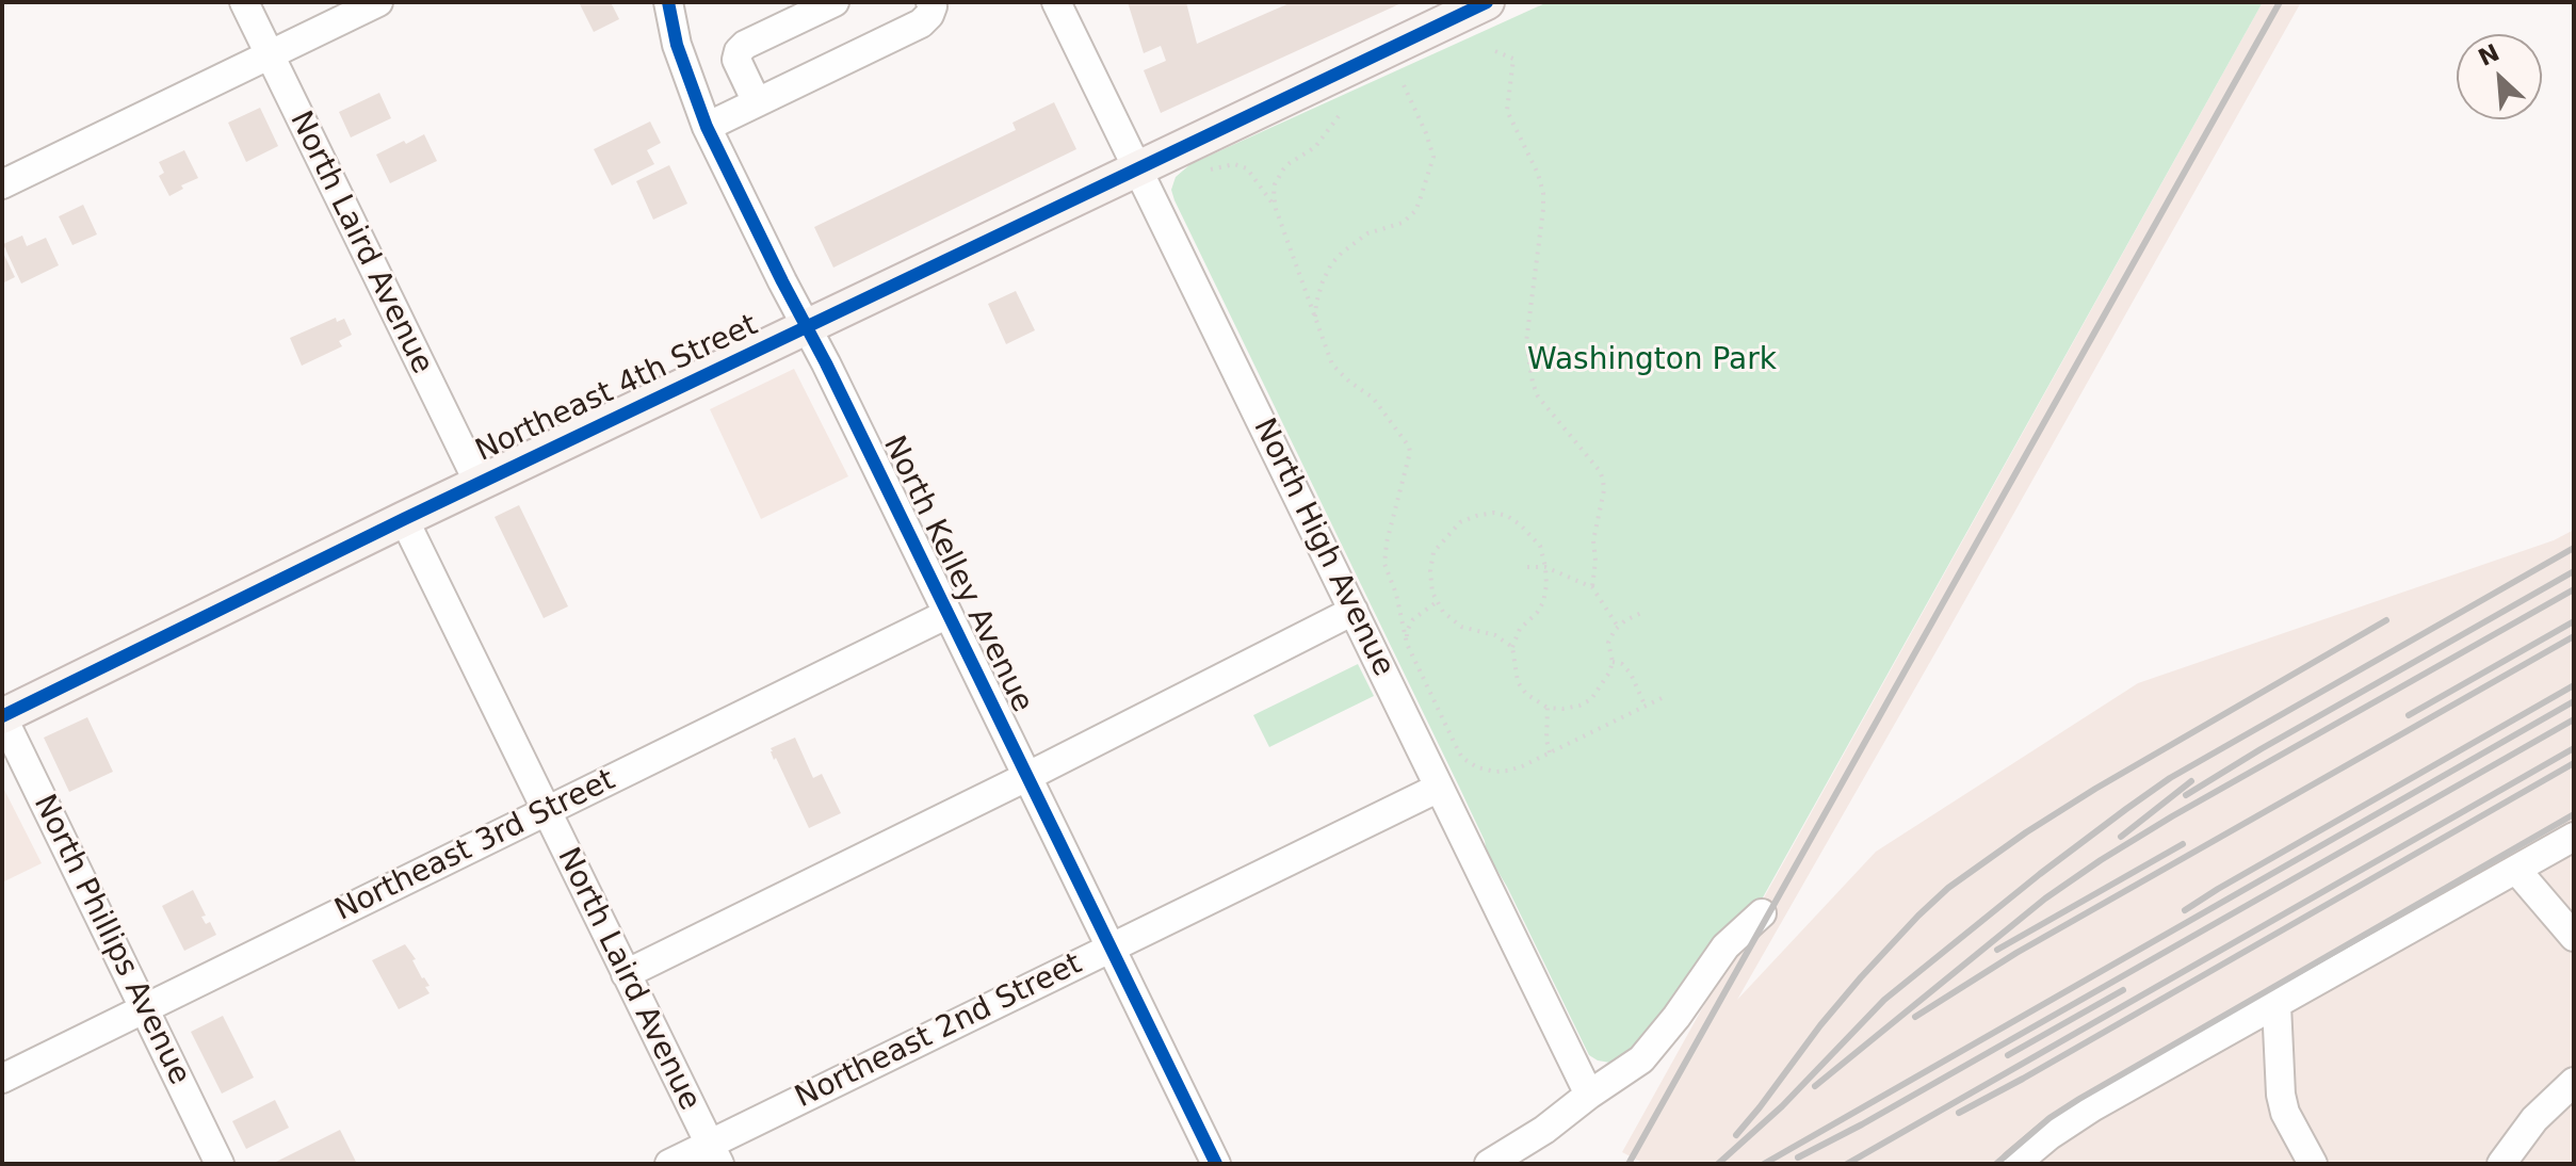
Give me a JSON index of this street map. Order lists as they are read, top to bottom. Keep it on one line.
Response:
{"streets":{"main road":["Northeast 4th Street"],"street":["North Laird Avenue","North High Avenue","North Kelley Avenue","Northeast 3rd Street","North Phillips Avenue","Northeast 2nd Street"]},"crossings":[["North Laird Avenue","Northeast 4th Street"],["North Laird Avenue","Northeast 3rd Street"],["North Laird Avenue","Northeast 2nd Street"],["Northeast 4th Street","North High Avenue"],["Northeast 4th Street","North Kelley Avenue"],["Northeast 4th Street","North Phillips Avenue"],["North High Avenue","Northeast 2nd Street"],["North Kelley Avenue","Northeast 3rd Street"],["North Kelley Avenue","Northeast 2nd Street"],["Northeast 3rd Street","North Phillips Avenue"]],"parks":["Washington Park"],"north":"top left"}
